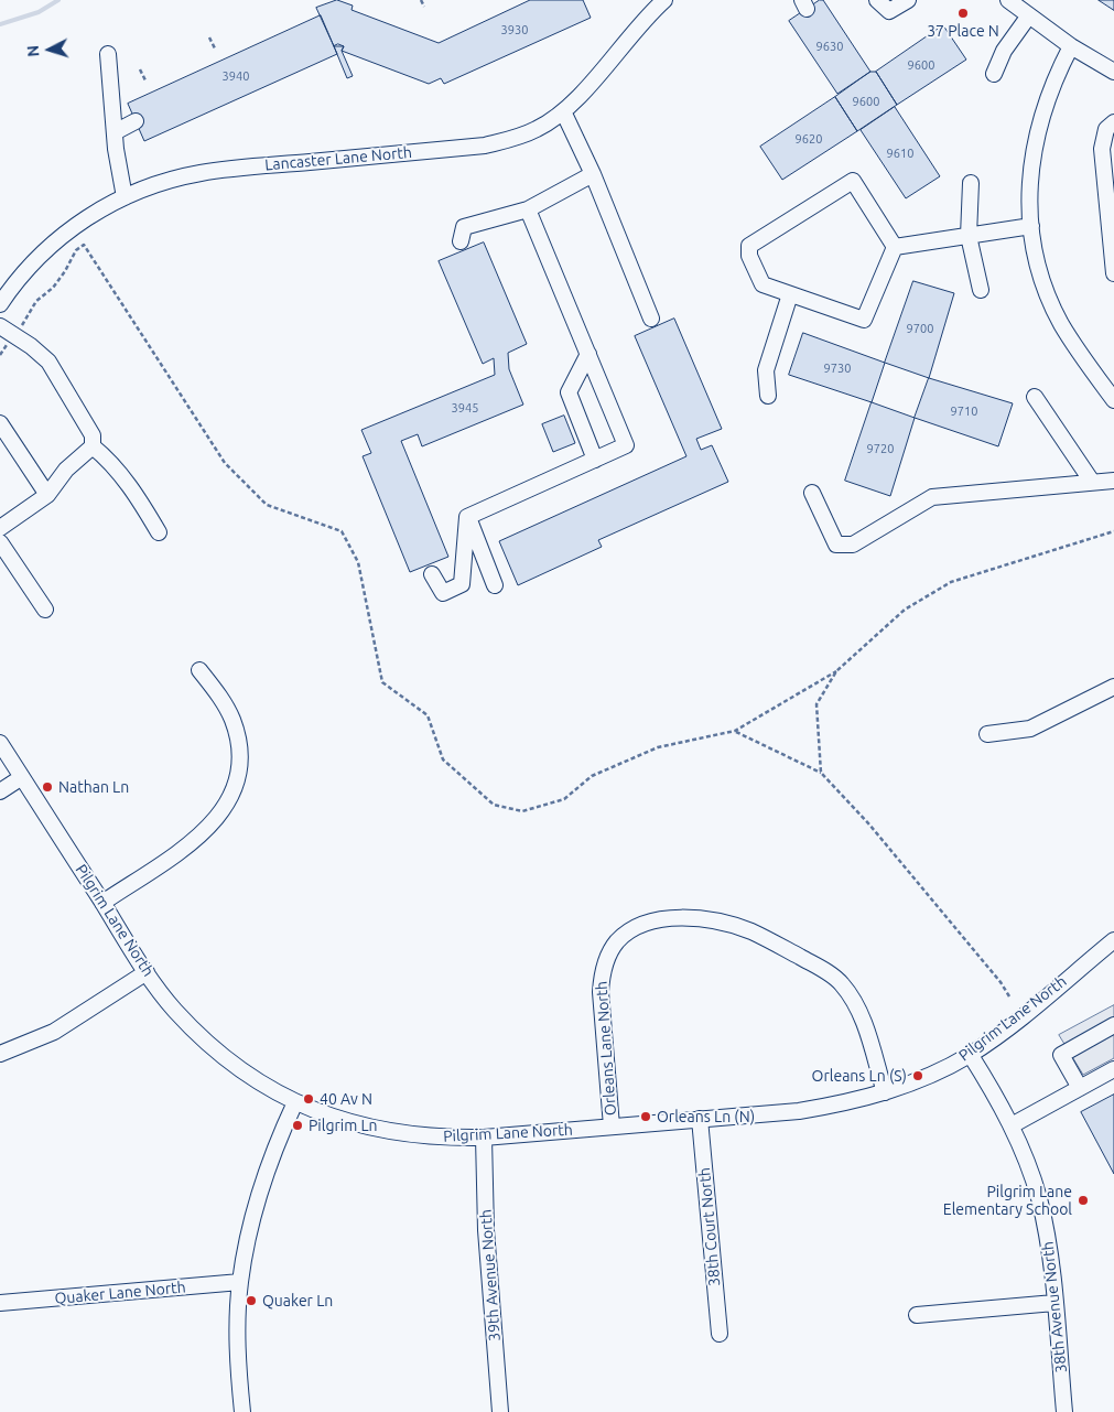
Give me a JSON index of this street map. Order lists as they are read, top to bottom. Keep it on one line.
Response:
{"streets":{"street":["Lancaster Lane North","Pilgrim Lane North","Orleans Lane North","38th Court North","39th Avenue North","Quaker Lane North","38th Avenue North"]},"crossings":[["Pilgrim Lane North","Orleans Lane North"],["Pilgrim Lane North","38th Court North"],["Pilgrim Lane North","39th Avenue North"],["Pilgrim Lane North","38th Avenue North"]],"places":["37 Place N","Nathan Ln","Orleans Ln (S)","40 Av N","Orleans Ln (N)","Pilgrim Ln","Pilgrim Lane Elementary School","Quaker Ln"],"house_numbers":["3930","9630","9600","3940","9600","9620","9610","9700","9730","3945","9710","9720"],"north":"left"}
